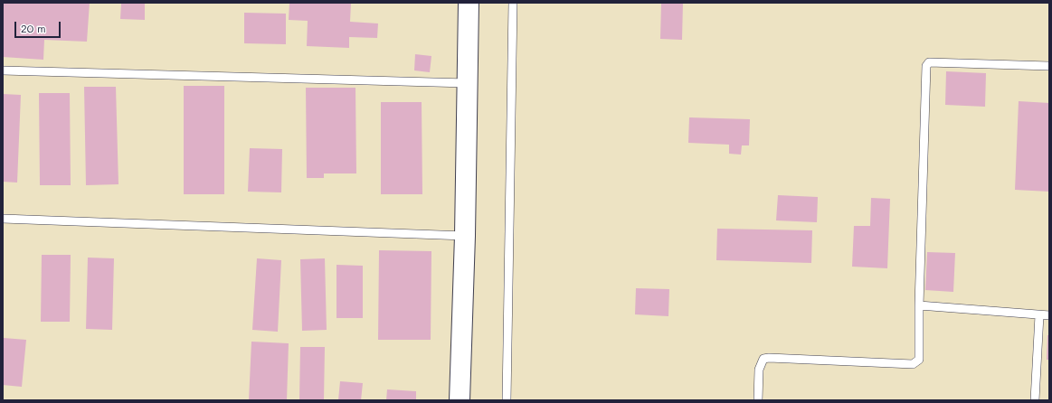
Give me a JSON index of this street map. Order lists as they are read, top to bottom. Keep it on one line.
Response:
{"scale_bar":"20 m"}
